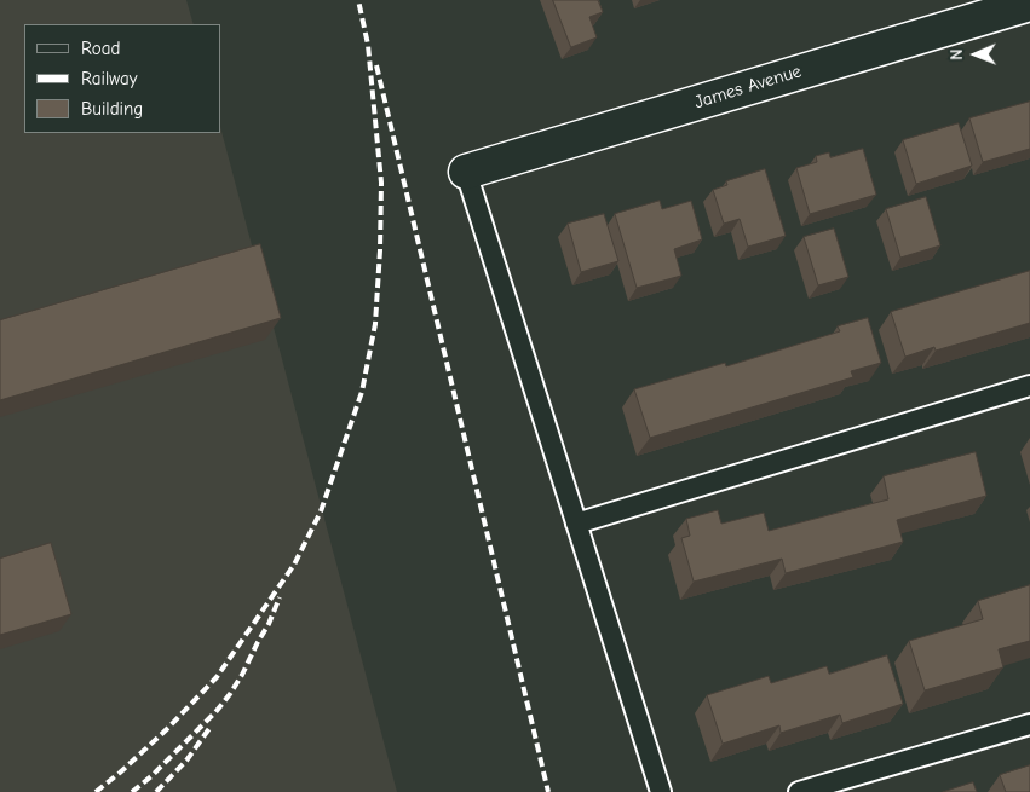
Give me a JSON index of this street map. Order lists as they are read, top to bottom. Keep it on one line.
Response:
{"streets":{"street":["James Avenue"]},"legend":["Road","Railway","Building"],"north":"left"}
